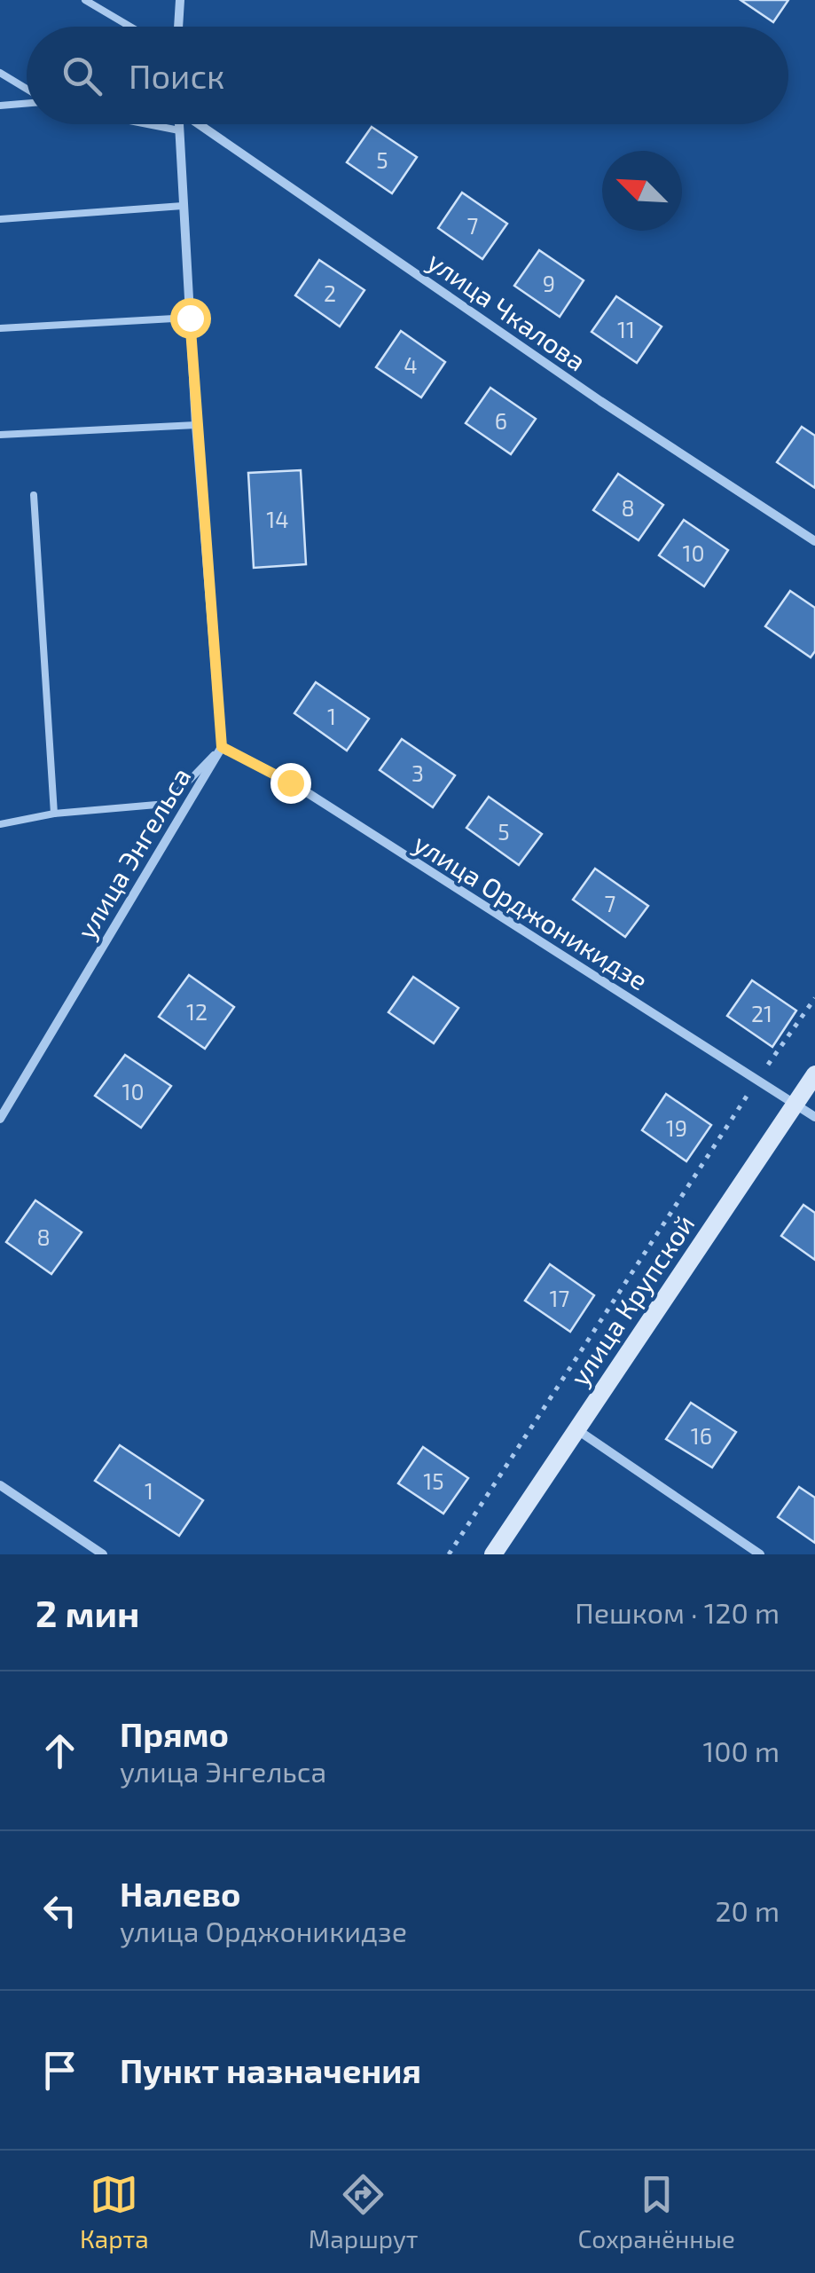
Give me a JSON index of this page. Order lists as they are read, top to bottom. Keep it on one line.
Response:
{"streets":{"main road":["улица Крупской"],"street":["улица Чкалова","улица Энгельса","улица Орджоникидзе"]},"crossings":[["улица Энгельса","улица Орджоникидзе"],["улица Орджоникидзе","улица Крупской"]],"house_numbers":["5","7","9","2","11","4","6","8","14","10","1","3","5","7","12","21","10","19","8","17","16","15","1"],"north":"top left","page":{"search":"Поиск","heading":["2 мин","Пешком · 120 m"],"list":[["Прямо","улица Энгельса","100 m"],["Налево","улица Орджоникидзе","20 m"],"Пункт назначения"],"nav":["Карта","Маршрут","Сохранённые"]}}
